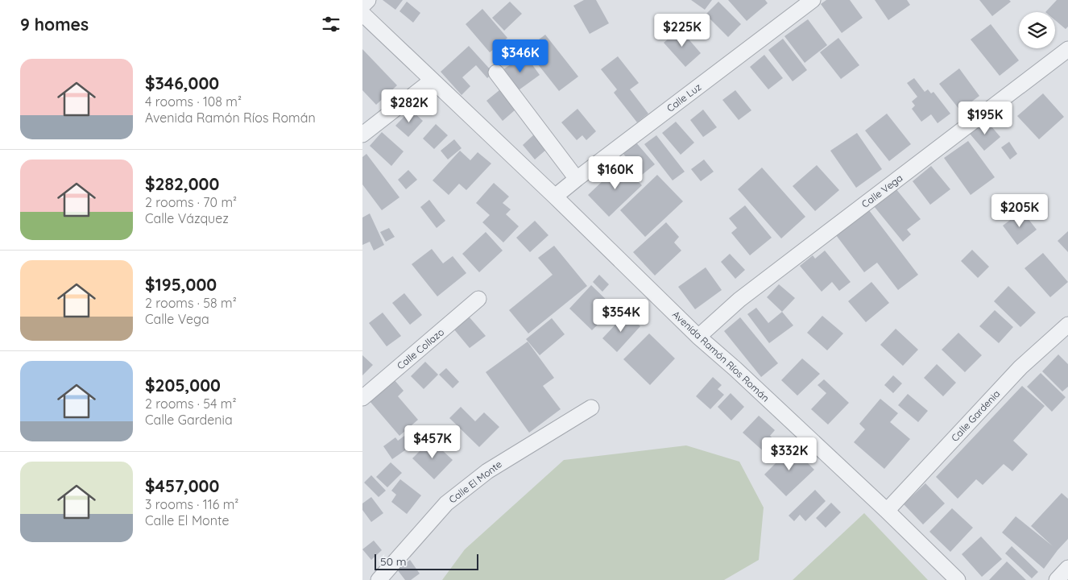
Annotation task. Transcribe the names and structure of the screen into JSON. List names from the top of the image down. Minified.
{"streets":{"street":["Calle Luz","Calle Vega","Calle Collazo","Avenida Ramón Ríos Román","Calle Gardenia","Calle El Monte"]},"crossings":[["Calle Luz","Avenida Ramón Ríos Román"],["Calle Vega","Avenida Ramón Ríos Román"],["Avenida Ramón Ríos Román","Calle Gardenia"]],"scale_bar":"50 m","page":{"heading":"9 homes","price":["$225K","$346K","$282K","$195K","$160K","$205K","$354K","$457K","$332K"],"list":[{"name":"$346,000","note":"4 rooms · 108 m² · Avenida Ramón Ríos Román"},{"name":"$282,000","note":"2 rooms · 70 m² · Calle Vázquez"},{"name":"$195,000","note":"2 rooms · 58 m² · Calle Vega"},{"name":"$205,000","note":"2 rooms · 54 m² · Calle Gardenia"},{"name":"$457,000","note":"3 rooms · 116 m² · Calle El Monte"}],"scale":"50 m"}}
